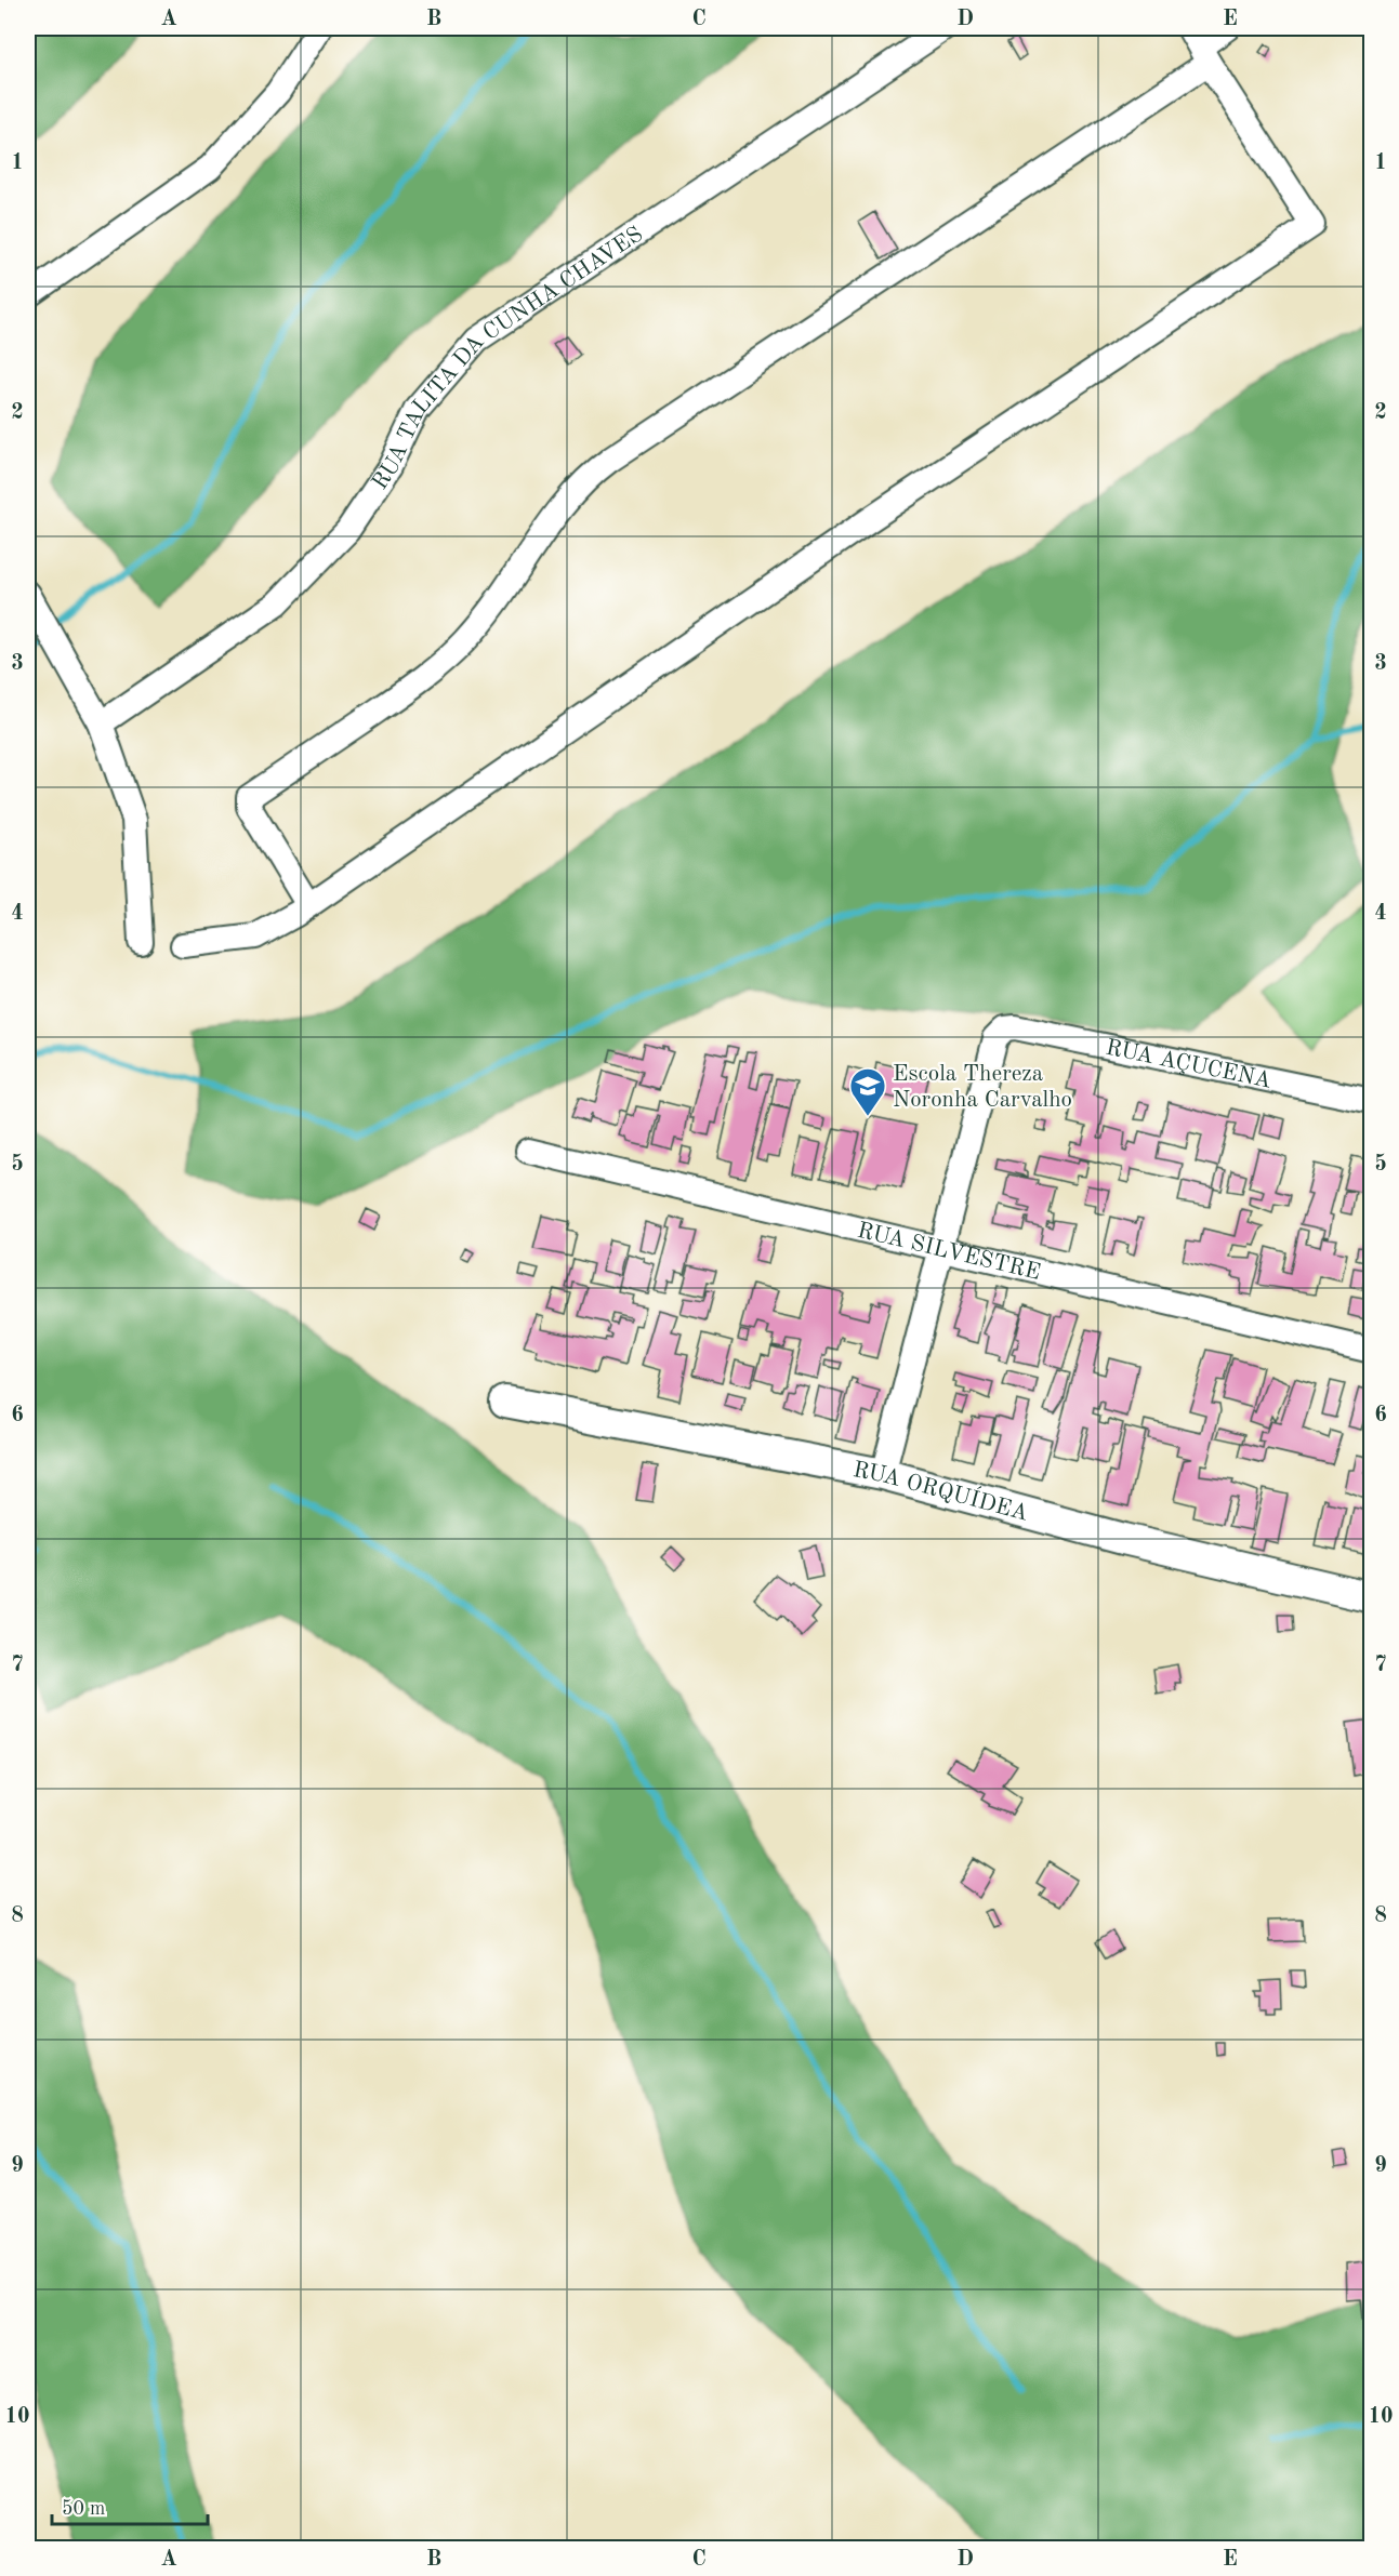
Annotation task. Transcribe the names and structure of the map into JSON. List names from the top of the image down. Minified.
{"streets":{"street":["RUA TALITA DA CUNHA CHAVES","RUA AÇUCENA","RUA SILVESTRE","RUA ORQUÍDEA"]},"crossings":[["RUA AÇUCENA","RUA SILVESTRE"]],"places":{"school or university":["Escola Thereza Noronha Carvalho"]},"scale_bar":"50 m","grid":{"columns":["A","B","C","D","E"],"rows":["1","2","3","4","5","6","7","8","9","10"]}}
